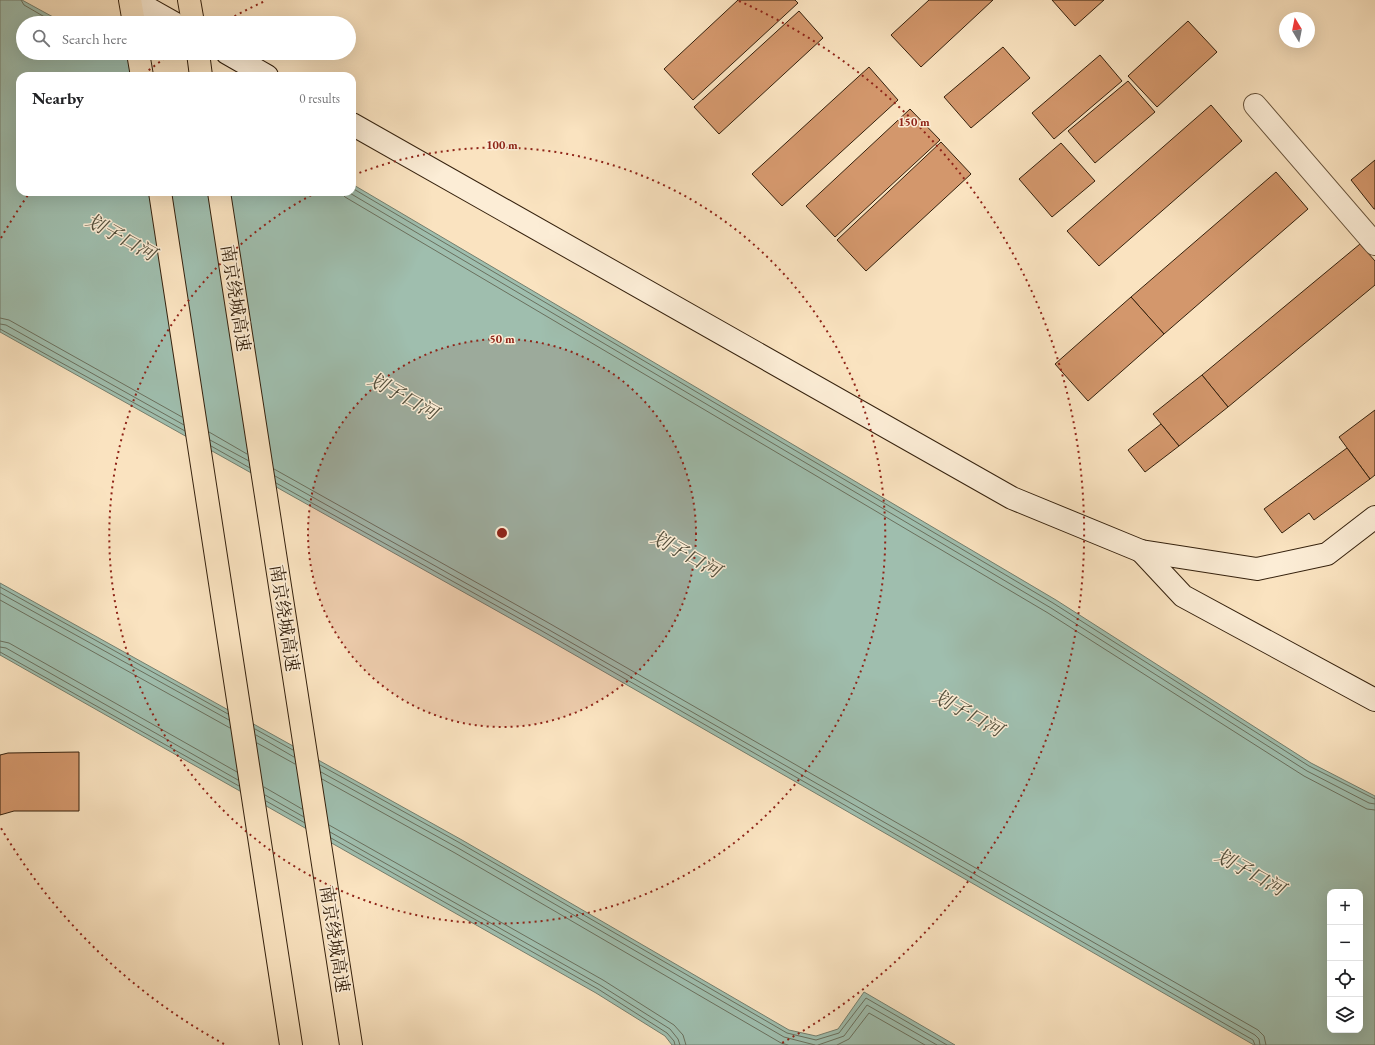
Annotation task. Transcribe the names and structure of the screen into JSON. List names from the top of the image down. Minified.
{"streets":{"highway":["南京绕城高速"]},"water":["划子口河"],"north":"top","page":{"search":"Search here","heading":["Nearby","0 results"],"map_buttons":["+","−"]},"rings":["150 m","100 m","50 m"]}
